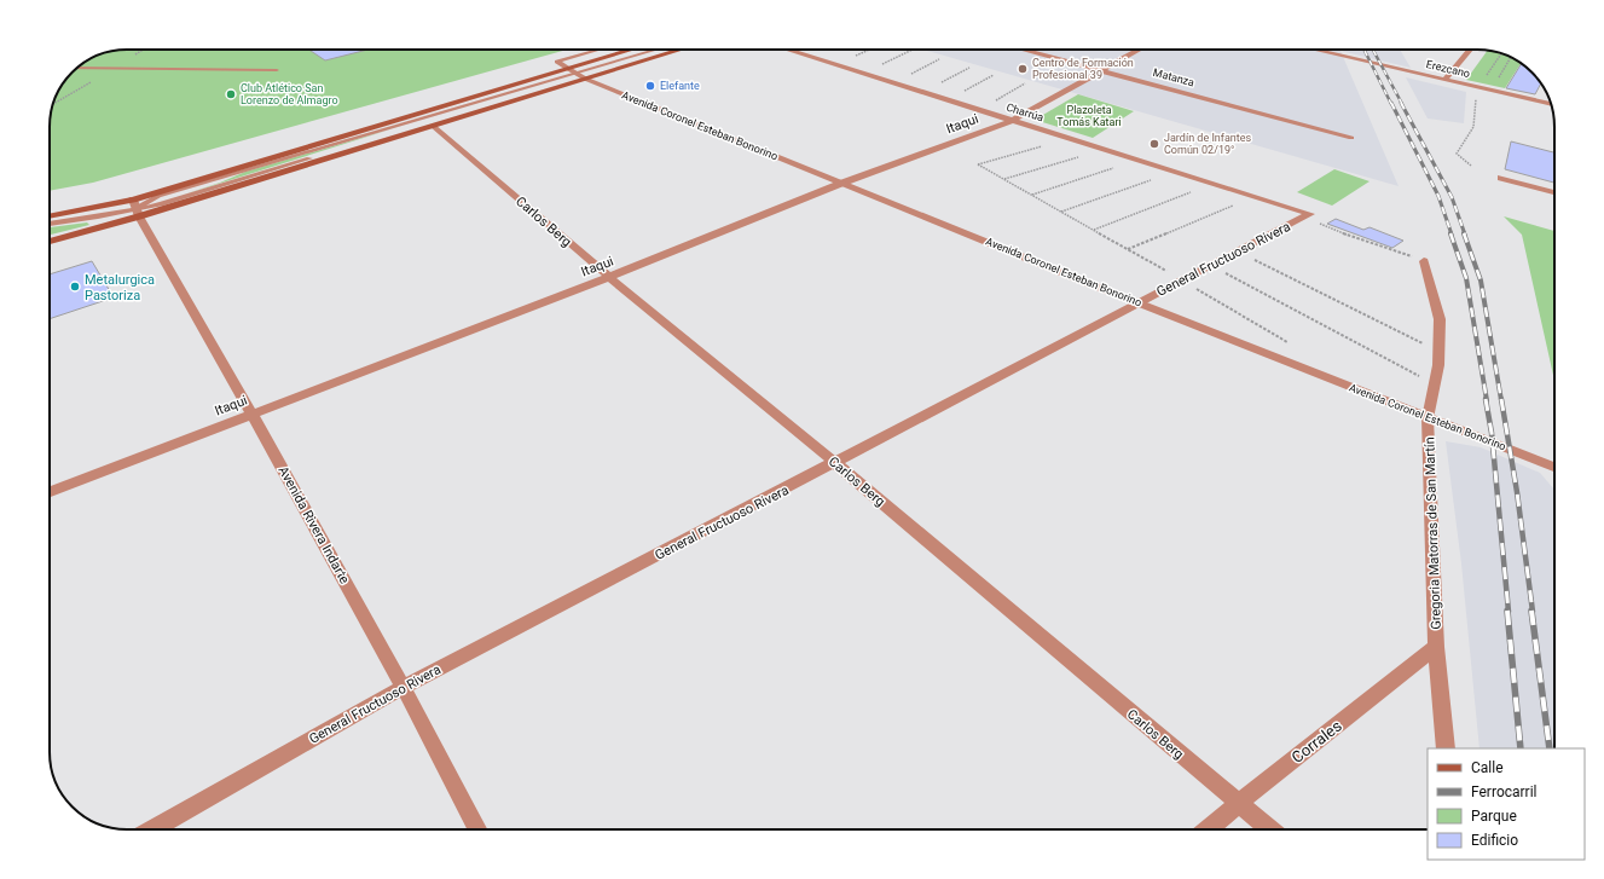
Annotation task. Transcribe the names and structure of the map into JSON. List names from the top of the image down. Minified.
{"streets":{"street":["Erezcano","Matanza","Charrúa","Itaqui","Avenida Coronel Esteban Bonorino","Carlos Berg","General Fructuoso Rivera","Avenida Rivera Indarte","Gregoria Matorras de San Martín","Corrales"]},"crossings":[["Matanza","Itaqui"],["Charrúa","Itaqui"],["Charrúa","General Fructuoso Rivera"],["Itaqui","Avenida Coronel Esteban Bonorino"],["Itaqui","Carlos Berg"],["Itaqui","Avenida Rivera Indarte"],["Avenida Coronel Esteban Bonorino","General Fructuoso Rivera"],["Avenida Coronel Esteban Bonorino","Gregoria Matorras de San Martín"],["Carlos Berg","General Fructuoso Rivera"],["Carlos Berg","Corrales"],["General Fructuoso Rivera","Avenida Rivera Indarte"],["Gregoria Matorras de San Martín","Corrales"]],"parks":["Plazoleta Tomás Katari"],"places":["Centro de Formación Profesional 39","Elefante","Club Atlético San Lorenzo de Almagro","Jardín de Infantes Común 02/19°","Metalurgica Pastoriza"],"legend":["Calle","Ferrocarril","Parque","Edificio"]}
